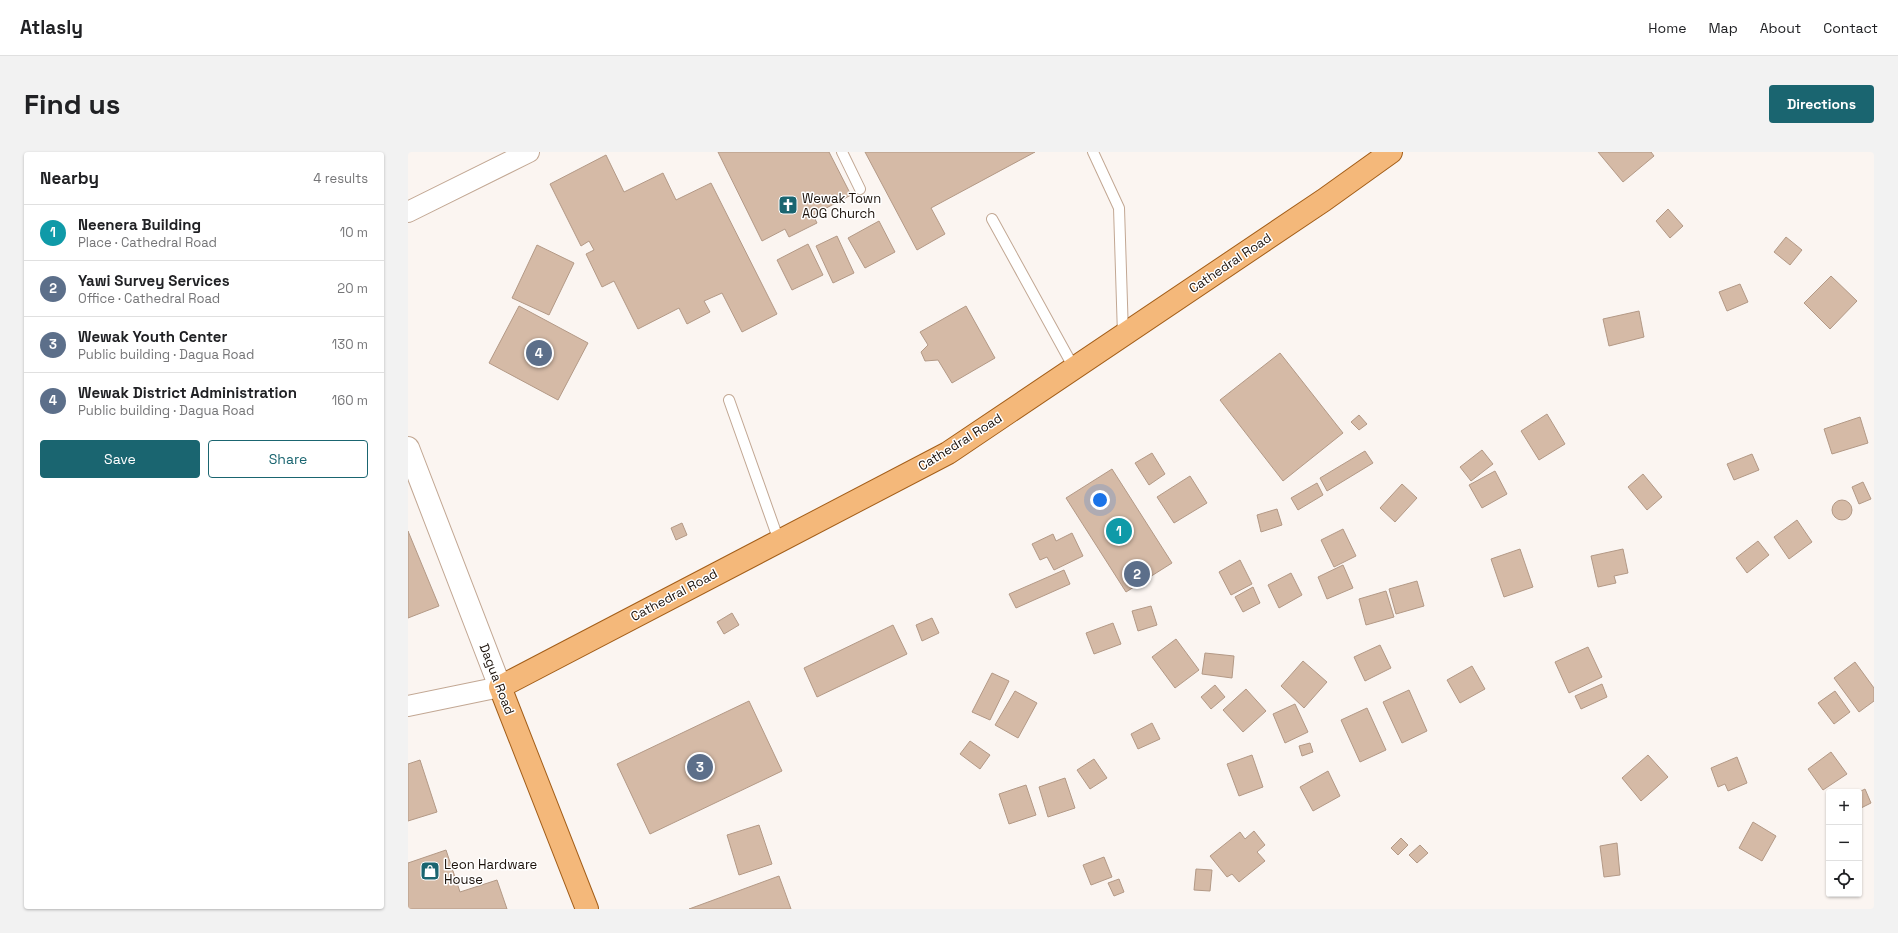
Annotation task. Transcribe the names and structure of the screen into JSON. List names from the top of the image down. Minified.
{"streets":{"main road":["Cathedral Road","Dagua Road"]},"crossings":[["Cathedral Road","Dagua Road"]],"places":{"church":["Wewak Town AOG Church"],"shop":["Leon Hardware House"]},"page":{"header":"Atlasly","nav":["Home","Map","About","Contact"],"buttons":["Directions",["Save","Share"]],"title":"Find us","heading":["Nearby","4 results"],"list":[{"mark":"1","name":"Neenera Building","note":"Place · Cathedral Road","value":"10 m"},{"mark":"2","name":"Yawi Survey Services","note":"Office · Cathedral Road","value":"20 m"},{"mark":"3","name":"Wewak Youth Center","note":"Public building · Dagua Road","value":"130 m"},{"mark":"4","name":"Wewak District Administration","note":"Public building · Dagua Road","value":"160 m"}],"pins":["4","1","2","3"],"map_buttons":["+","−"]}}
